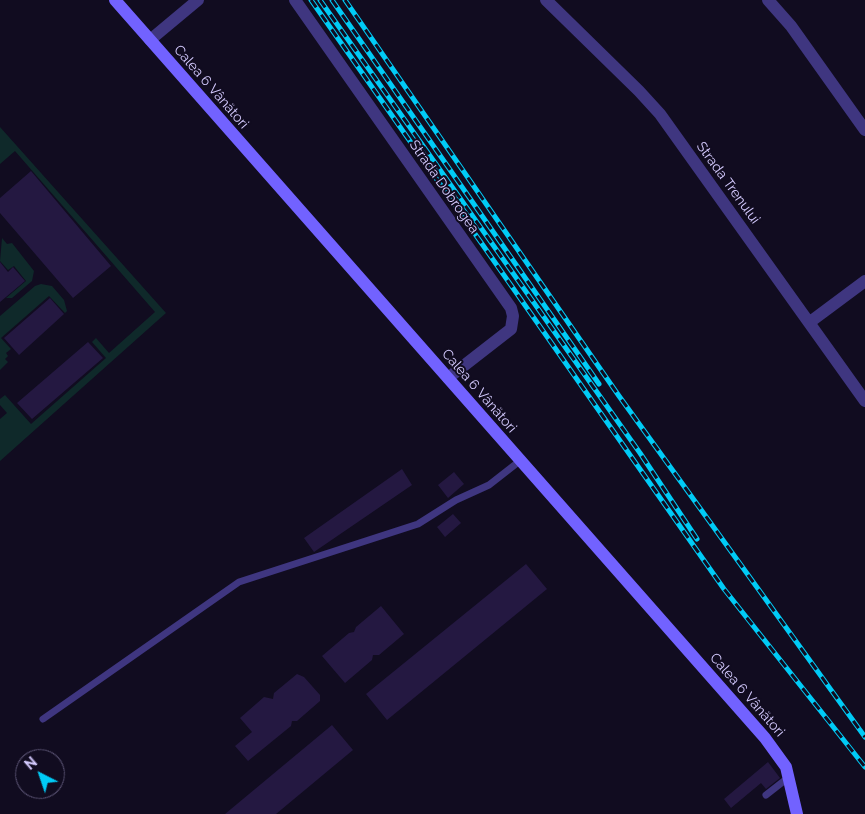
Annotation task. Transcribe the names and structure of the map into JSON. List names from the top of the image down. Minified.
{"streets":{"main road":["Calea 6 Vânători"],"street":["Strada Trenului","Strada Dobrogea"]},"crossings":[["Calea 6 Vânători","Strada Dobrogea"]],"north":"top left"}
